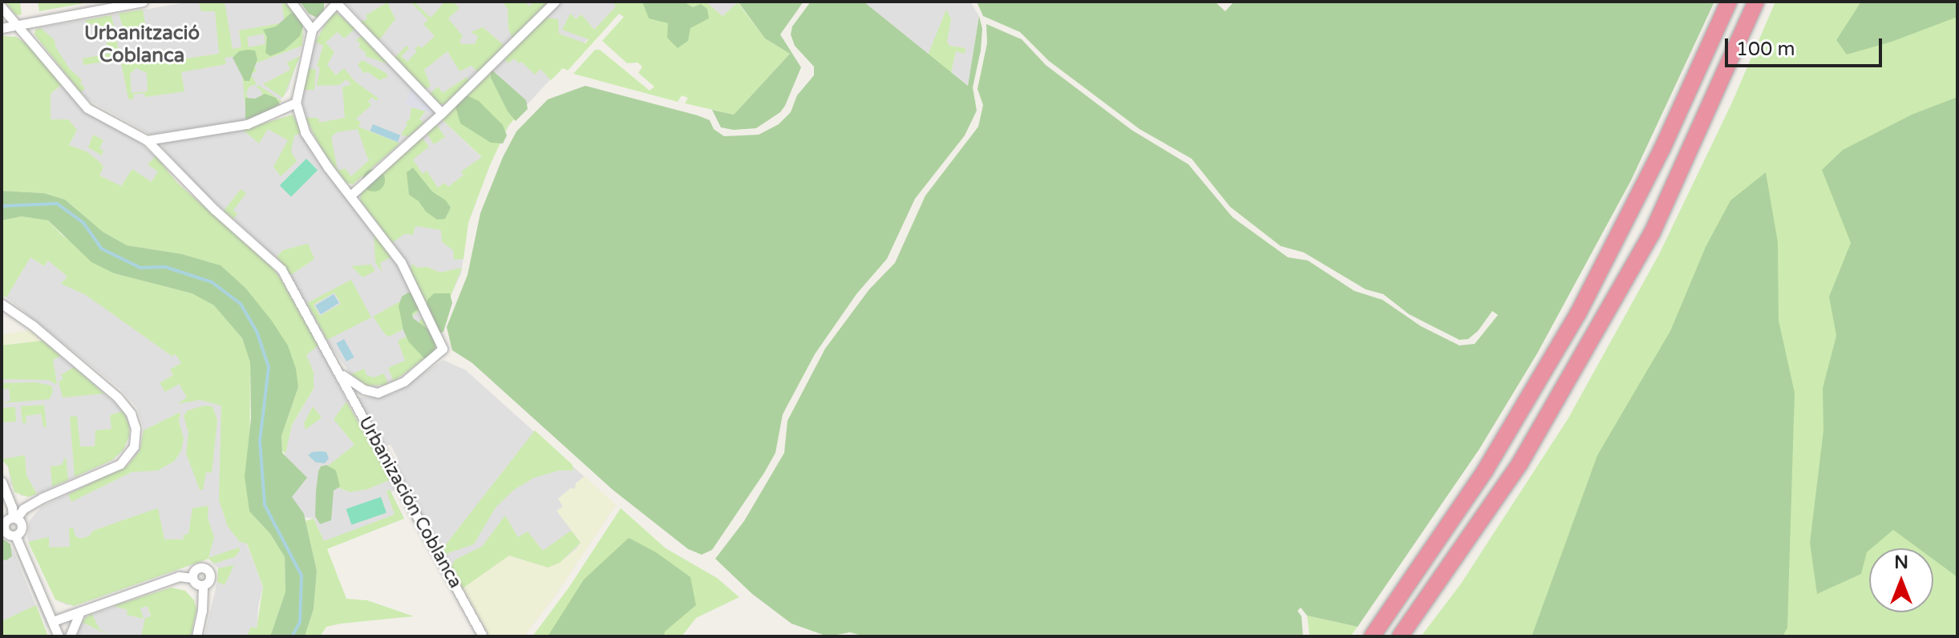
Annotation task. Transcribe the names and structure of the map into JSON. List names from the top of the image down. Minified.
{"streets":{"street":["Urbanización Coblanca"]},"districts":["Urbanització Coblanca"],"scale_bar":"100 m","north":"top"}
